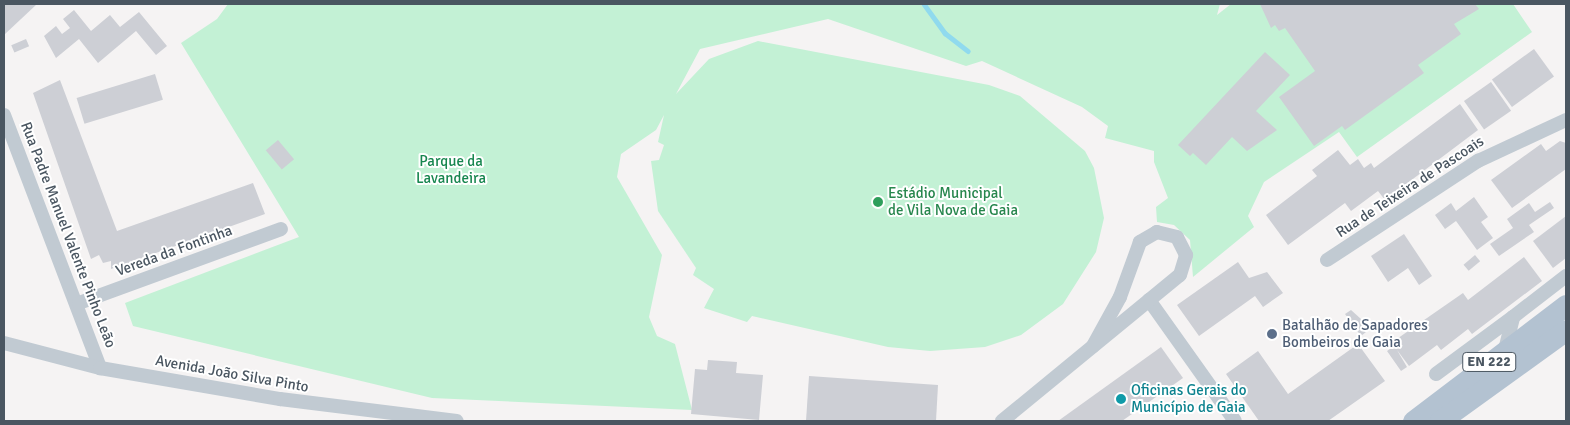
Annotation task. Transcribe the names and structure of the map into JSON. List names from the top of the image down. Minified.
{"streets":{"main road":["EN 222"],"street":["Rua de Teixeira de Pascoais","Rua Padre Manuel Valente Pinho Leão","Vereda da Fontinha","Avenida João Silva Pinto"]},"crossings":[["Rua Padre Manuel Valente Pinho Leão","Vereda da Fontinha"],["Rua Padre Manuel Valente Pinho Leão","Avenida João Silva Pinto"]],"parks":["Parque da Lavandeira"],"places":["Estádio Municipal de Vila Nova de Gaia","Batalhão de Sapadores Bombeiros de Gaia","Oficinas Gerais do Município de Gaia"]}
